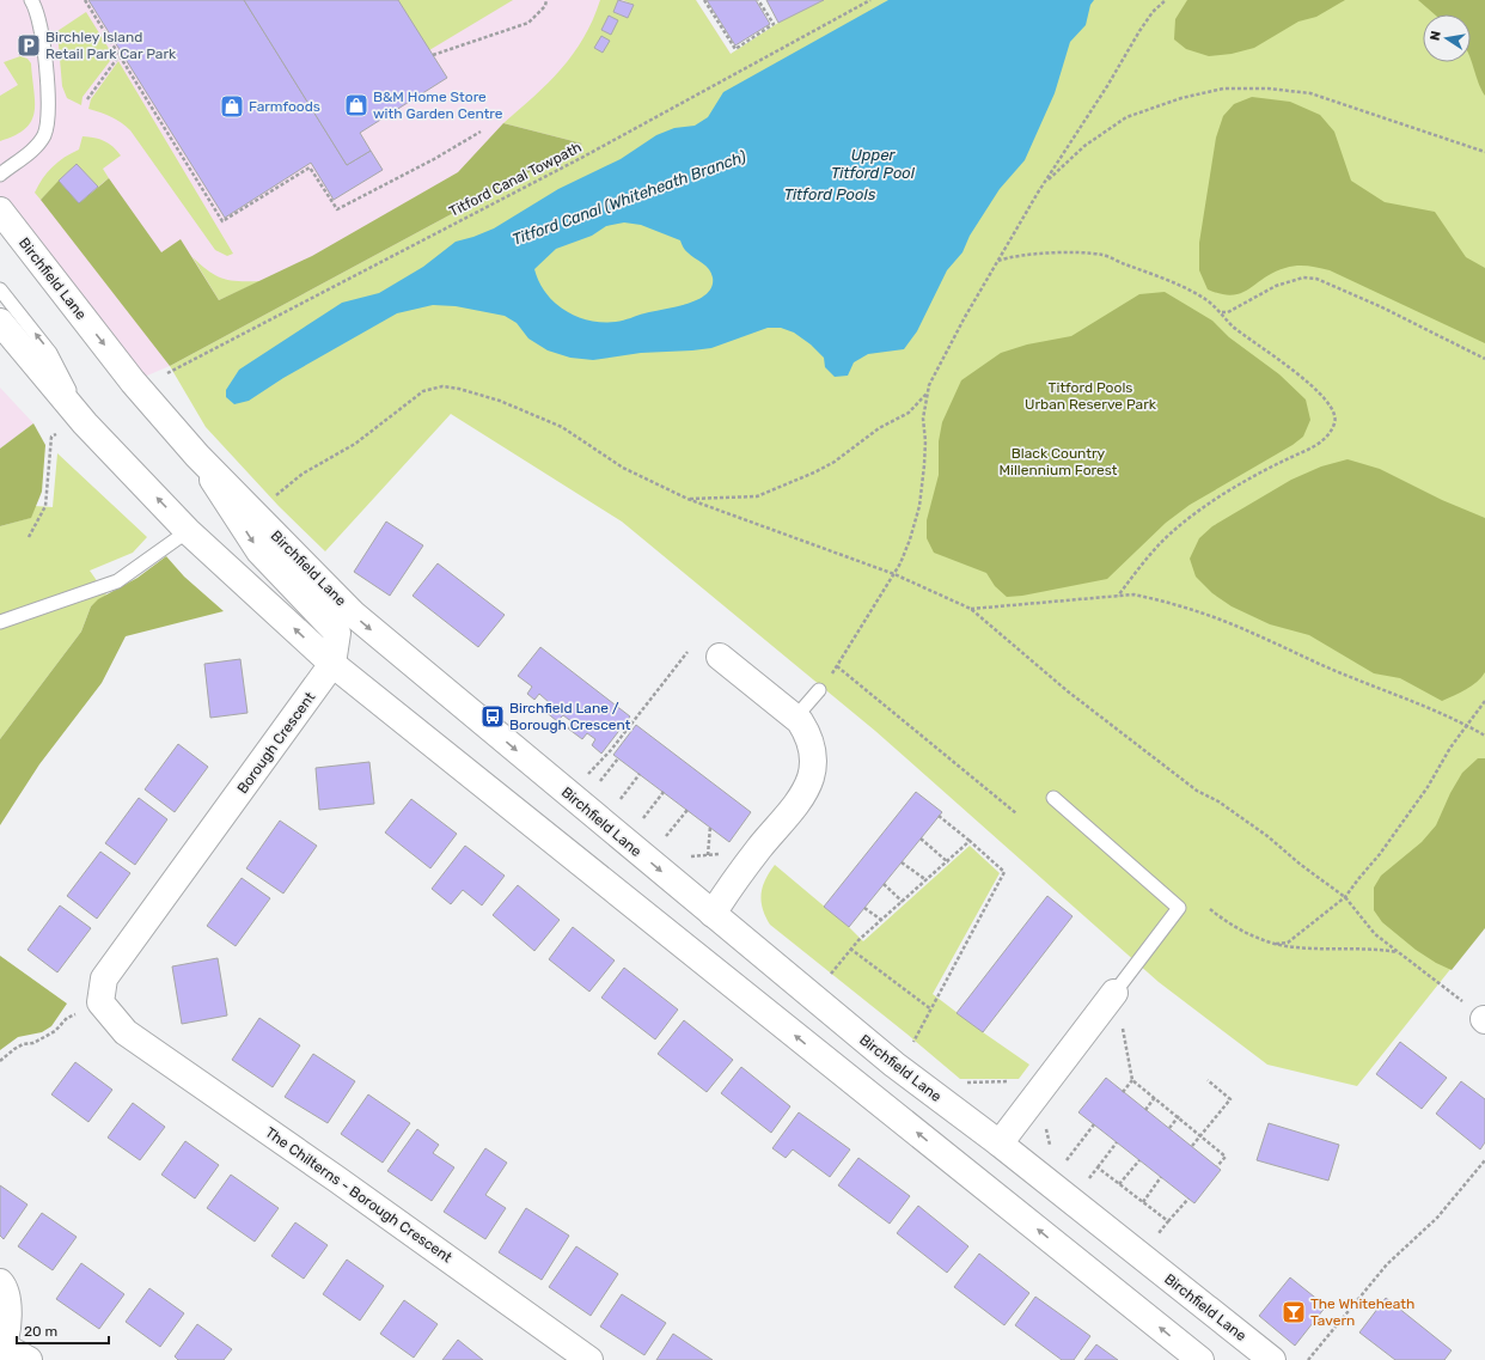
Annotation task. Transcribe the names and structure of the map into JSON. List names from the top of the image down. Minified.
{"streets":{"main road":["Birchfield Lane","Borough Crescent","The Chilterns - Borough Crescent"],"path":["Titford Canal Towpath"]},"crossings":[["Birchfield Lane","Borough Crescent"],["Borough Crescent","The Chilterns - Borough Crescent"]],"water":["Upper Titford Pool","Titford Pools","Titford Canal (Whiteheath Branch)"],"parks":["Titford Pools Urban Reserve Park","Black Country Millennium Forest"],"places":{"parking":["Birchley Island Retail Park Car Park"],"shop":["B&M Home Store with Garden Centre","Farmfoods"],"bus stop":["Birchfield Lane / Borough Crescent"],"bar":["The Whiteheath Tavern"]},"scale_bar":"20 m","north":"left"}
